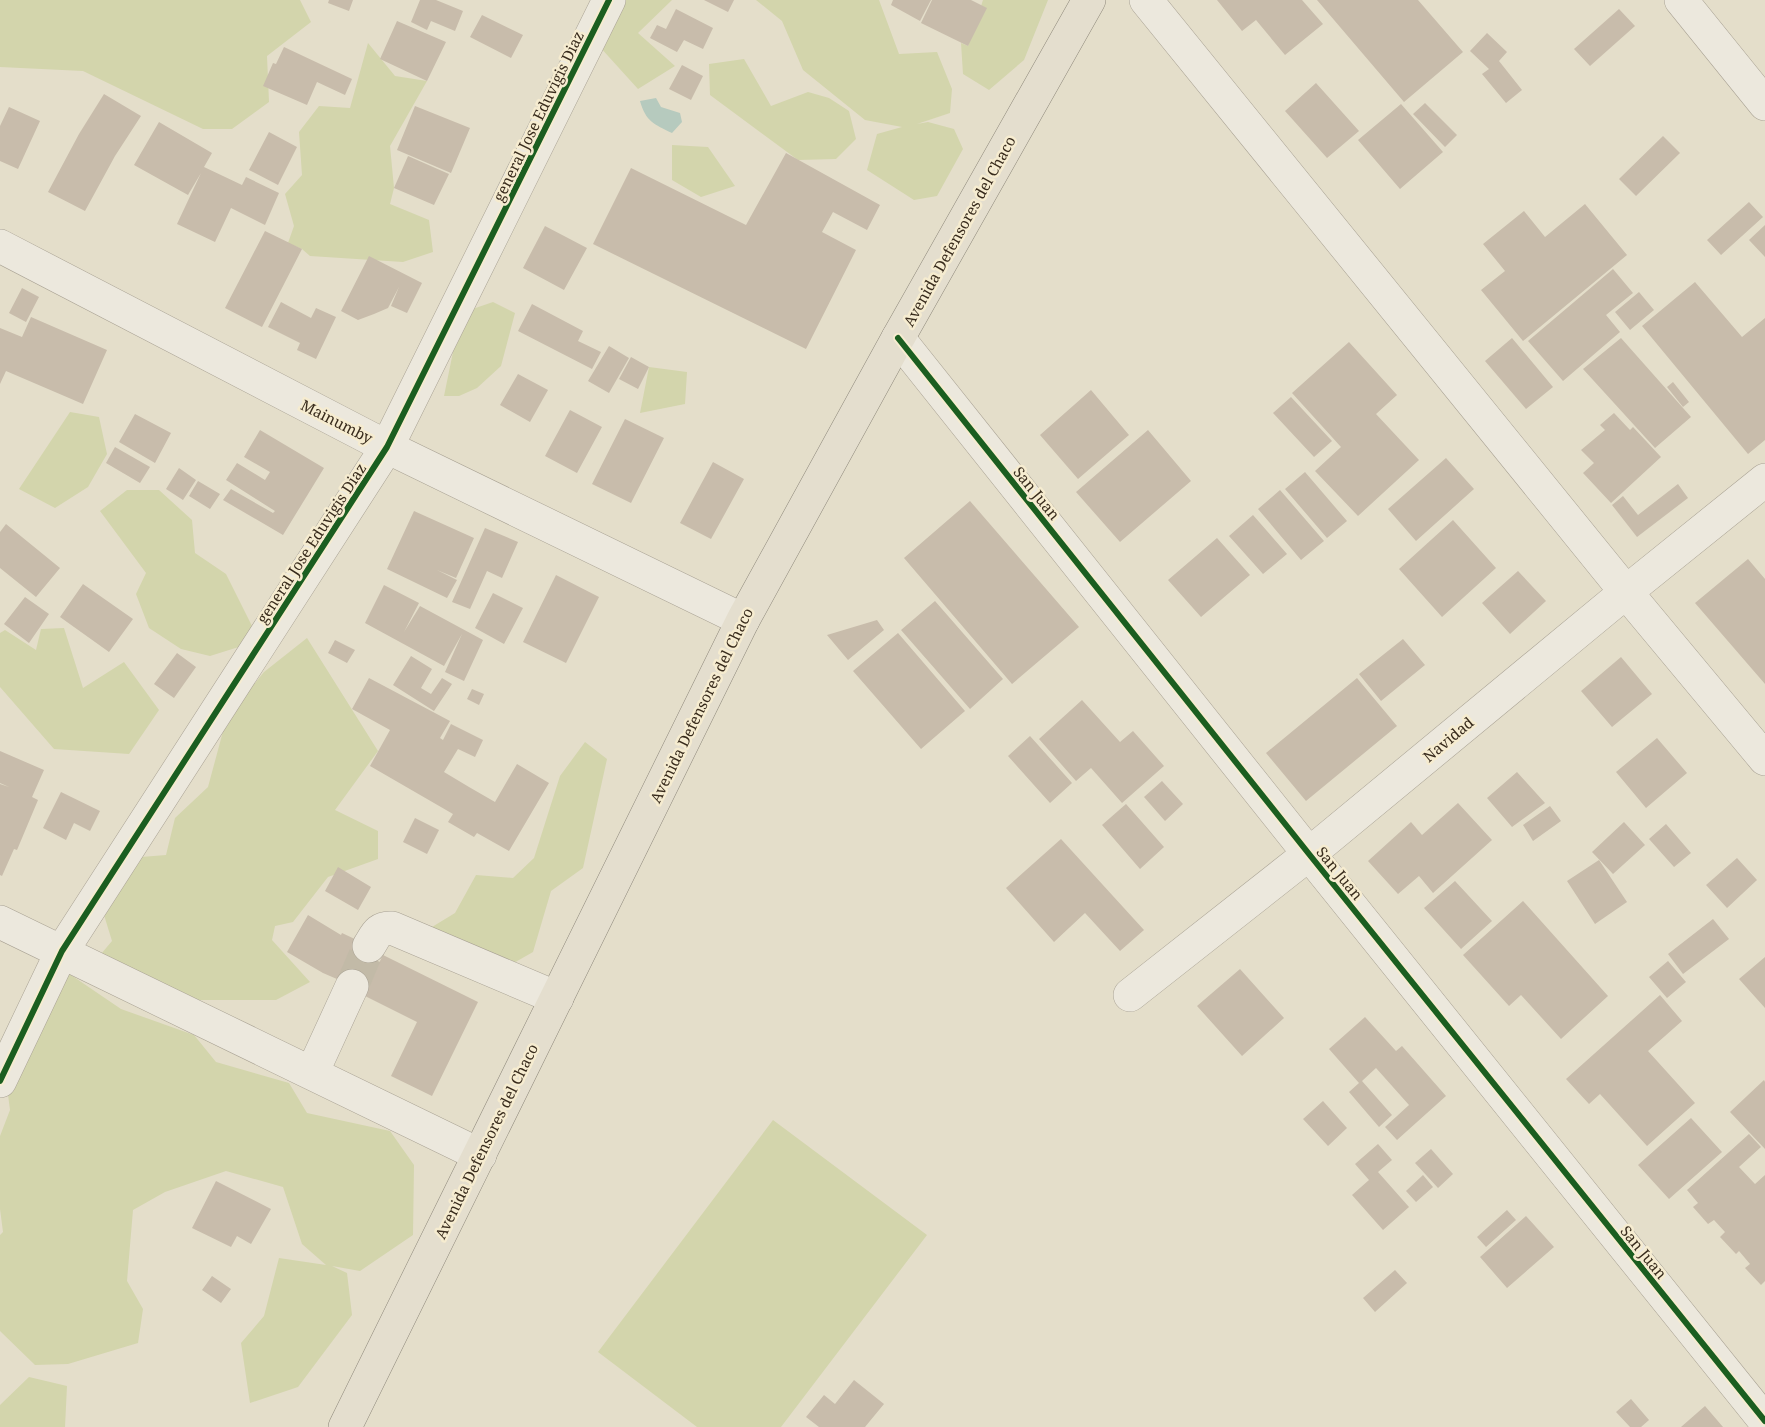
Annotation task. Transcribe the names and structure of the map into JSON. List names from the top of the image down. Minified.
{"streets":{"main road":["Avenida Defensores del Chaco"],"street":["general Jose Eduvigis Diaz","Mainumby","San Juan","Navidad"]},"crossings":[["general Jose Eduvigis Diaz","Mainumby"],["Avenida Defensores del Chaco","Mainumby"],["Avenida Defensores del Chaco","San Juan"],["San Juan","Navidad"]]}
